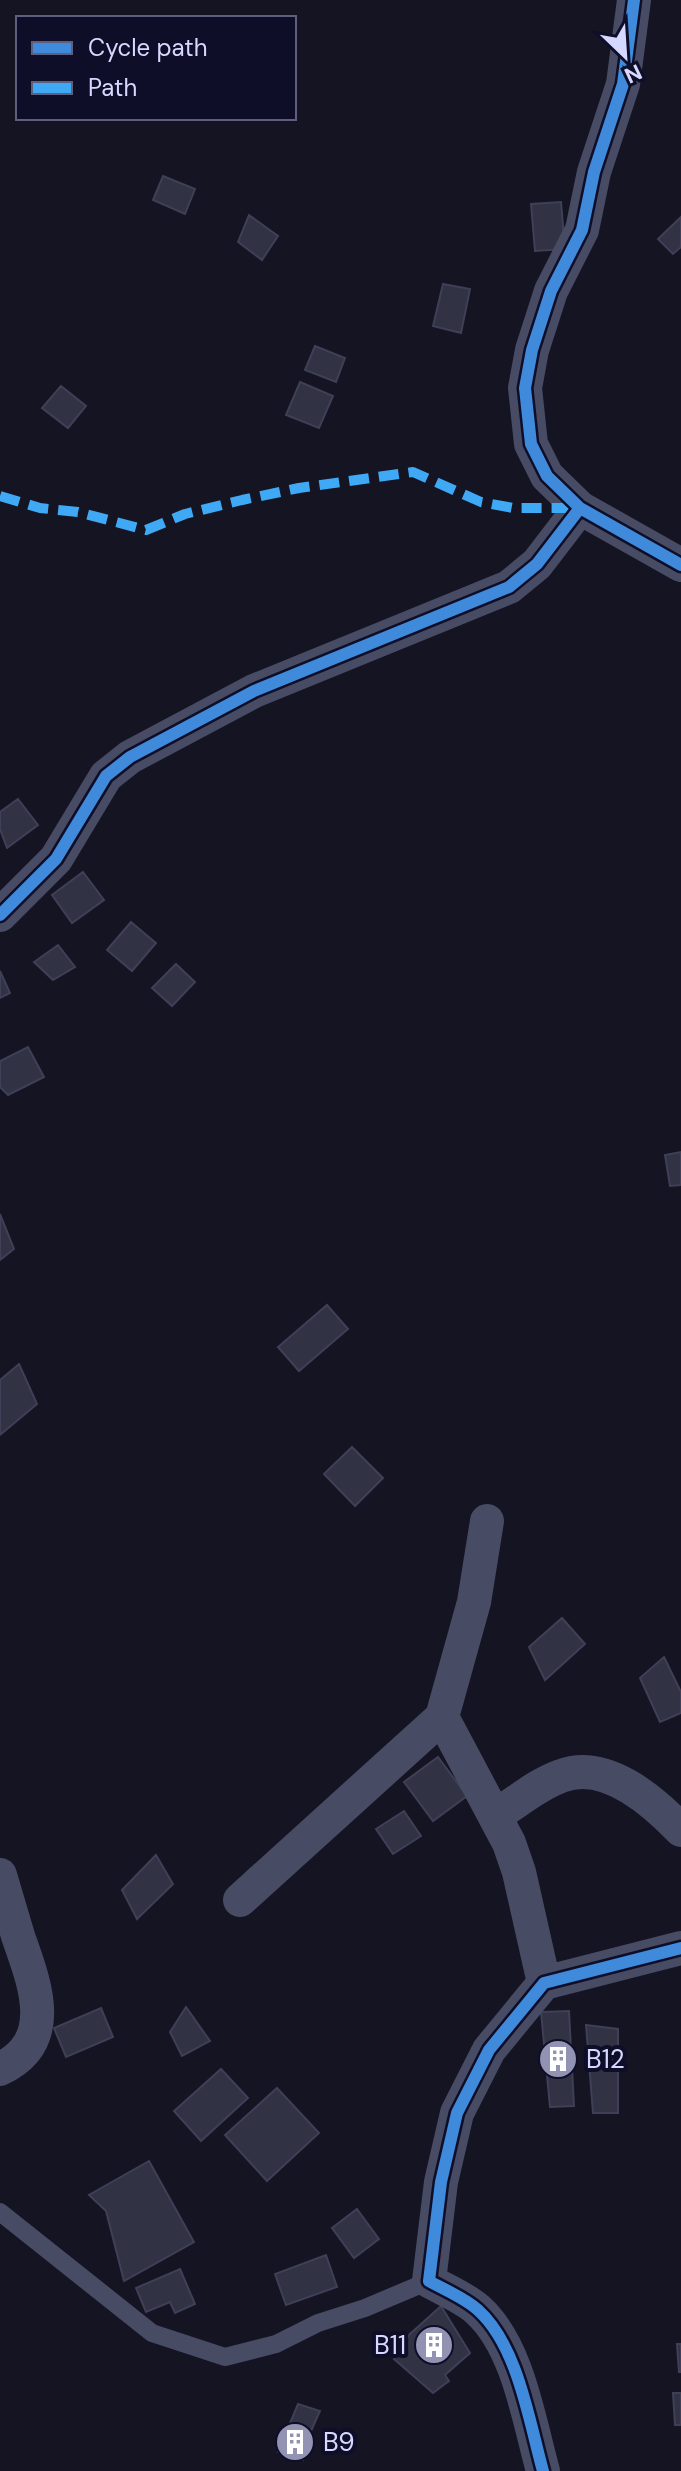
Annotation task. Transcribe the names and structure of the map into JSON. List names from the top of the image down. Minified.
{"places":{"building":["B12","B11","B9"]},"legend":["Cycle path","Path"],"north":"bottom right"}
